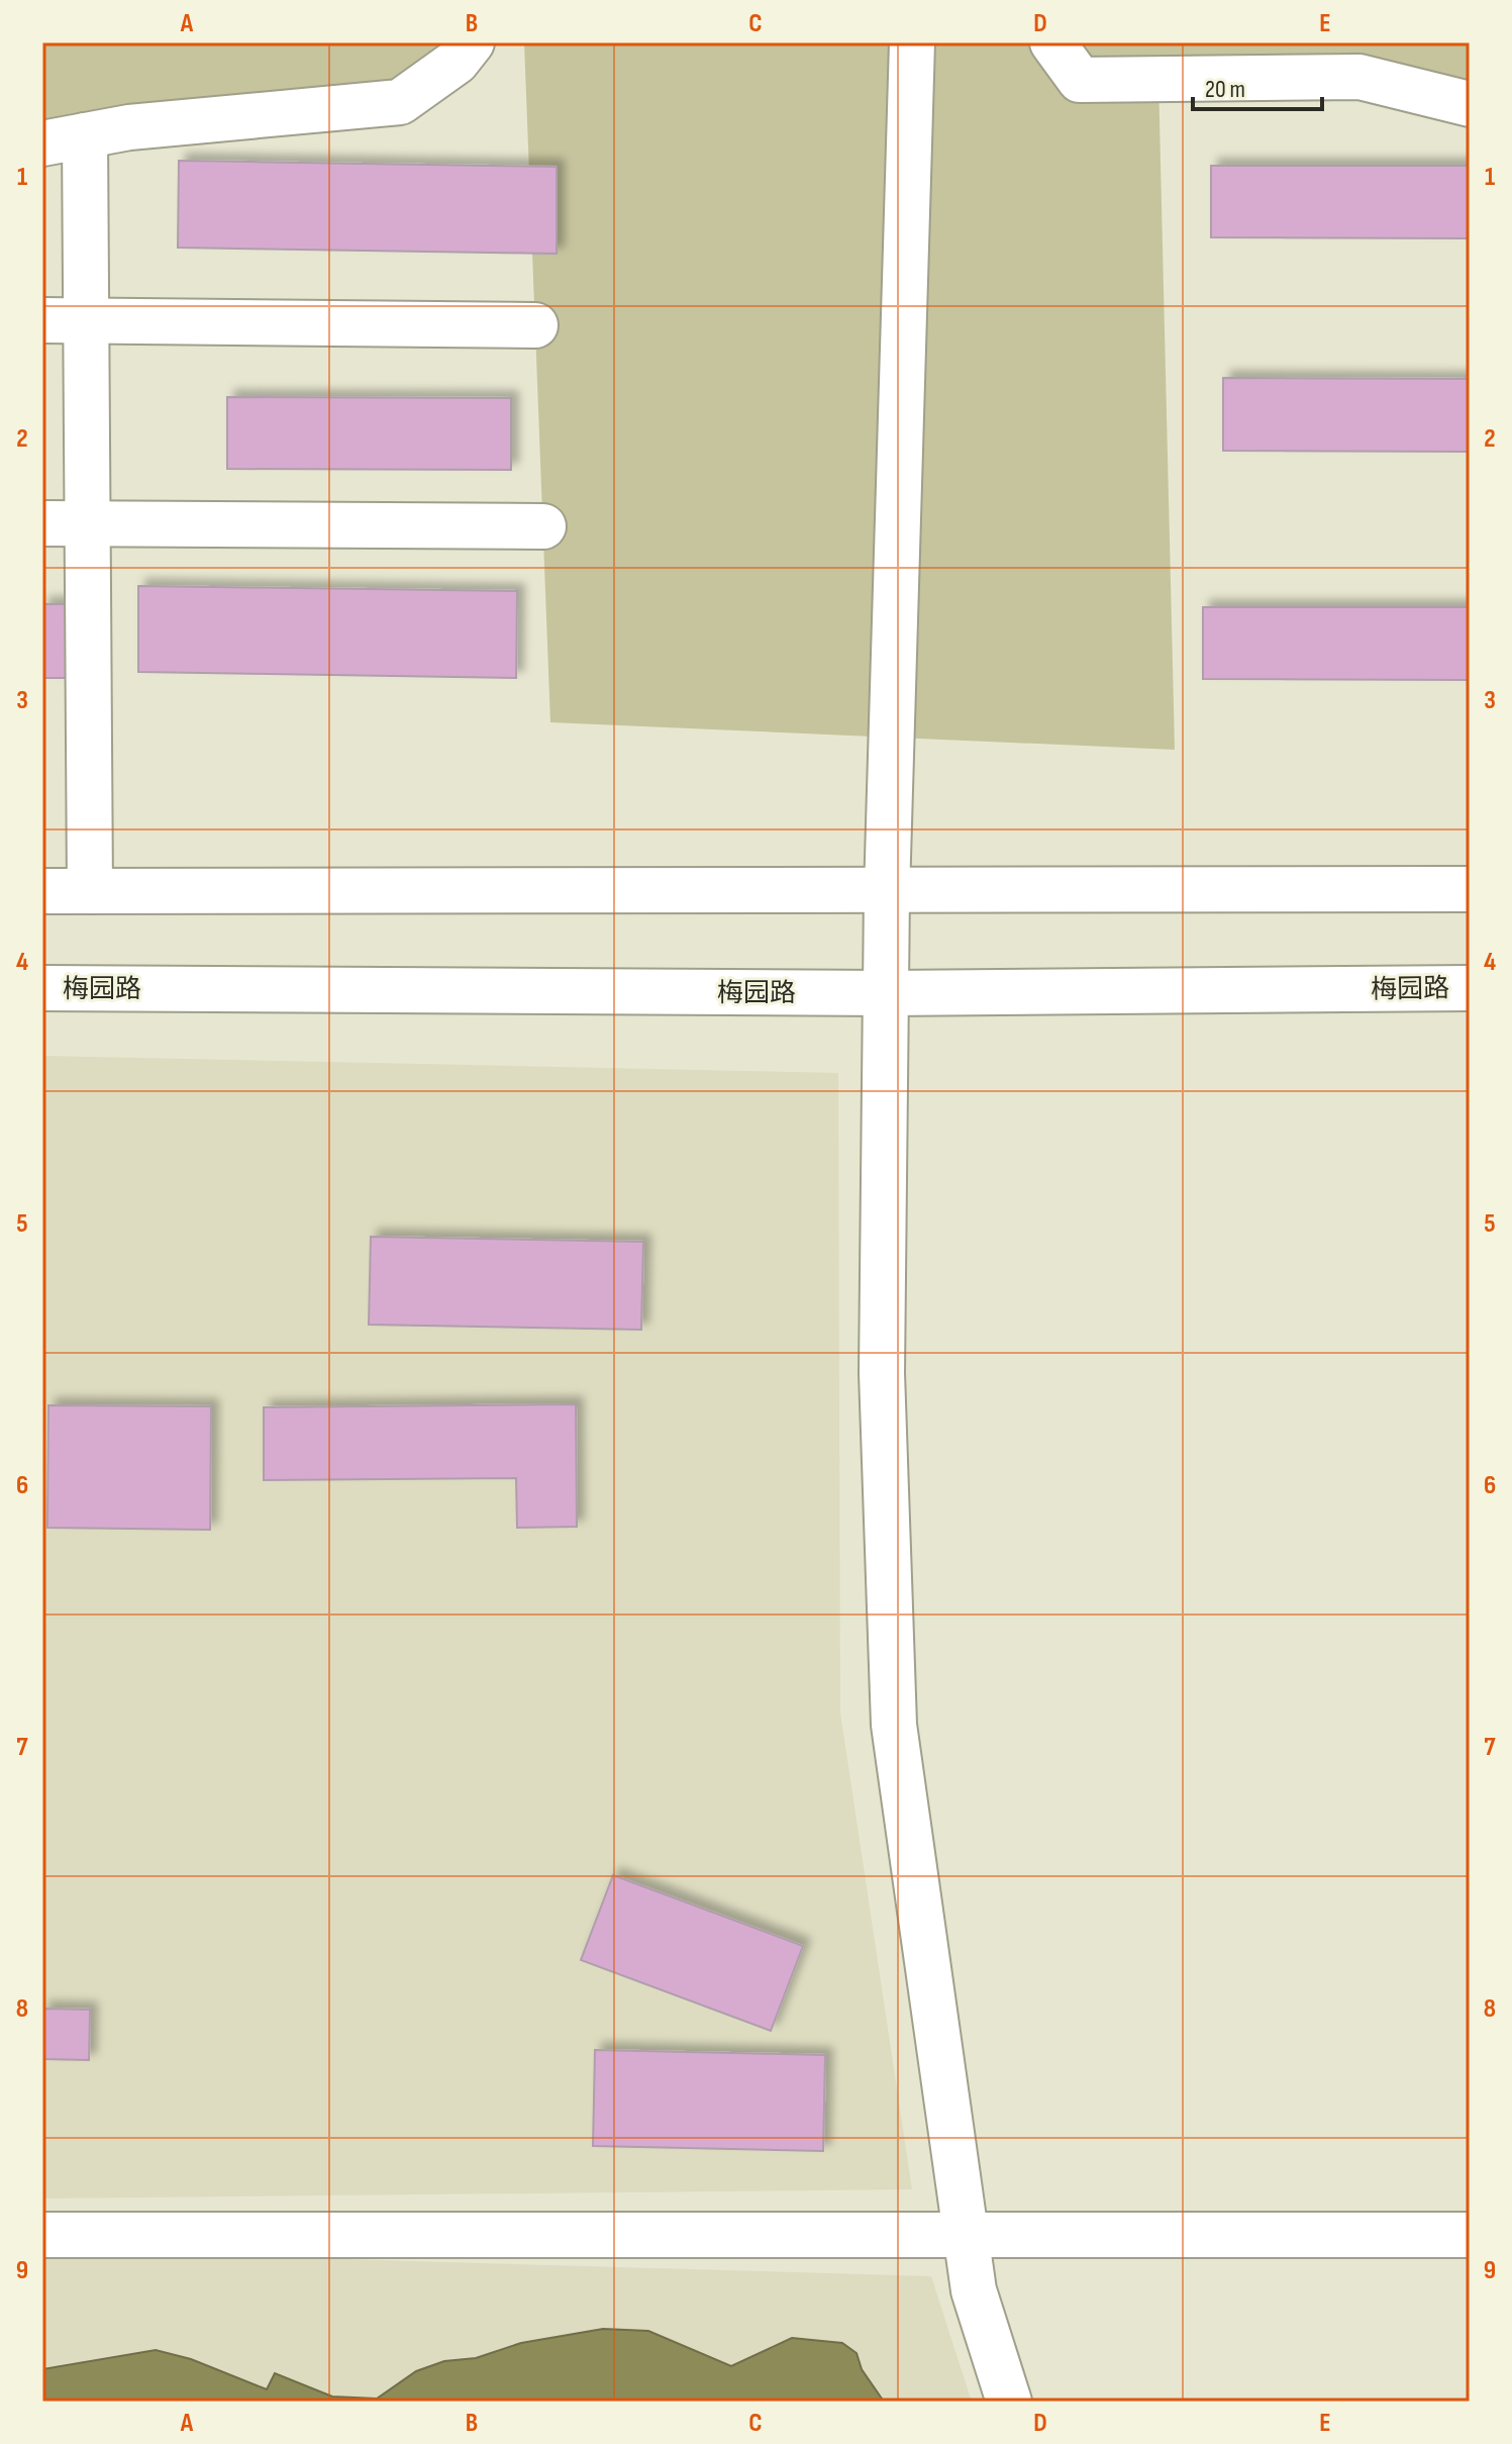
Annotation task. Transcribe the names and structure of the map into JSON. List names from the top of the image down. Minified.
{"streets":{"main road":["梅园路"]},"scale_bar":"20 m","grid":{"columns":["A","B","C","D","E"],"rows":["1","2","3","4","5","6","7","8","9"]}}
